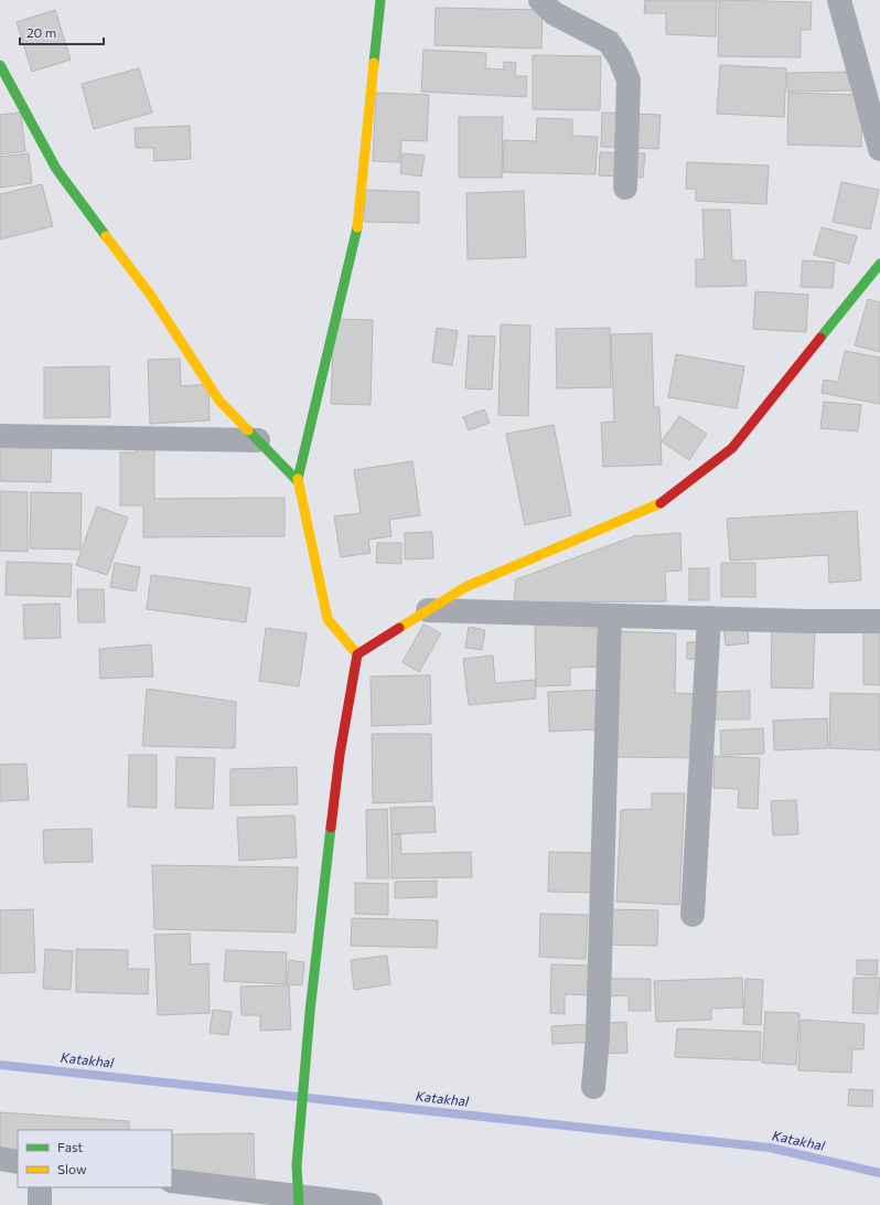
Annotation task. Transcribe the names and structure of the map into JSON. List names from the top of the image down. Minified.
{"water":["Katakhal"],"legend":["Fast","Slow"],"scale_bar":"20 m"}
